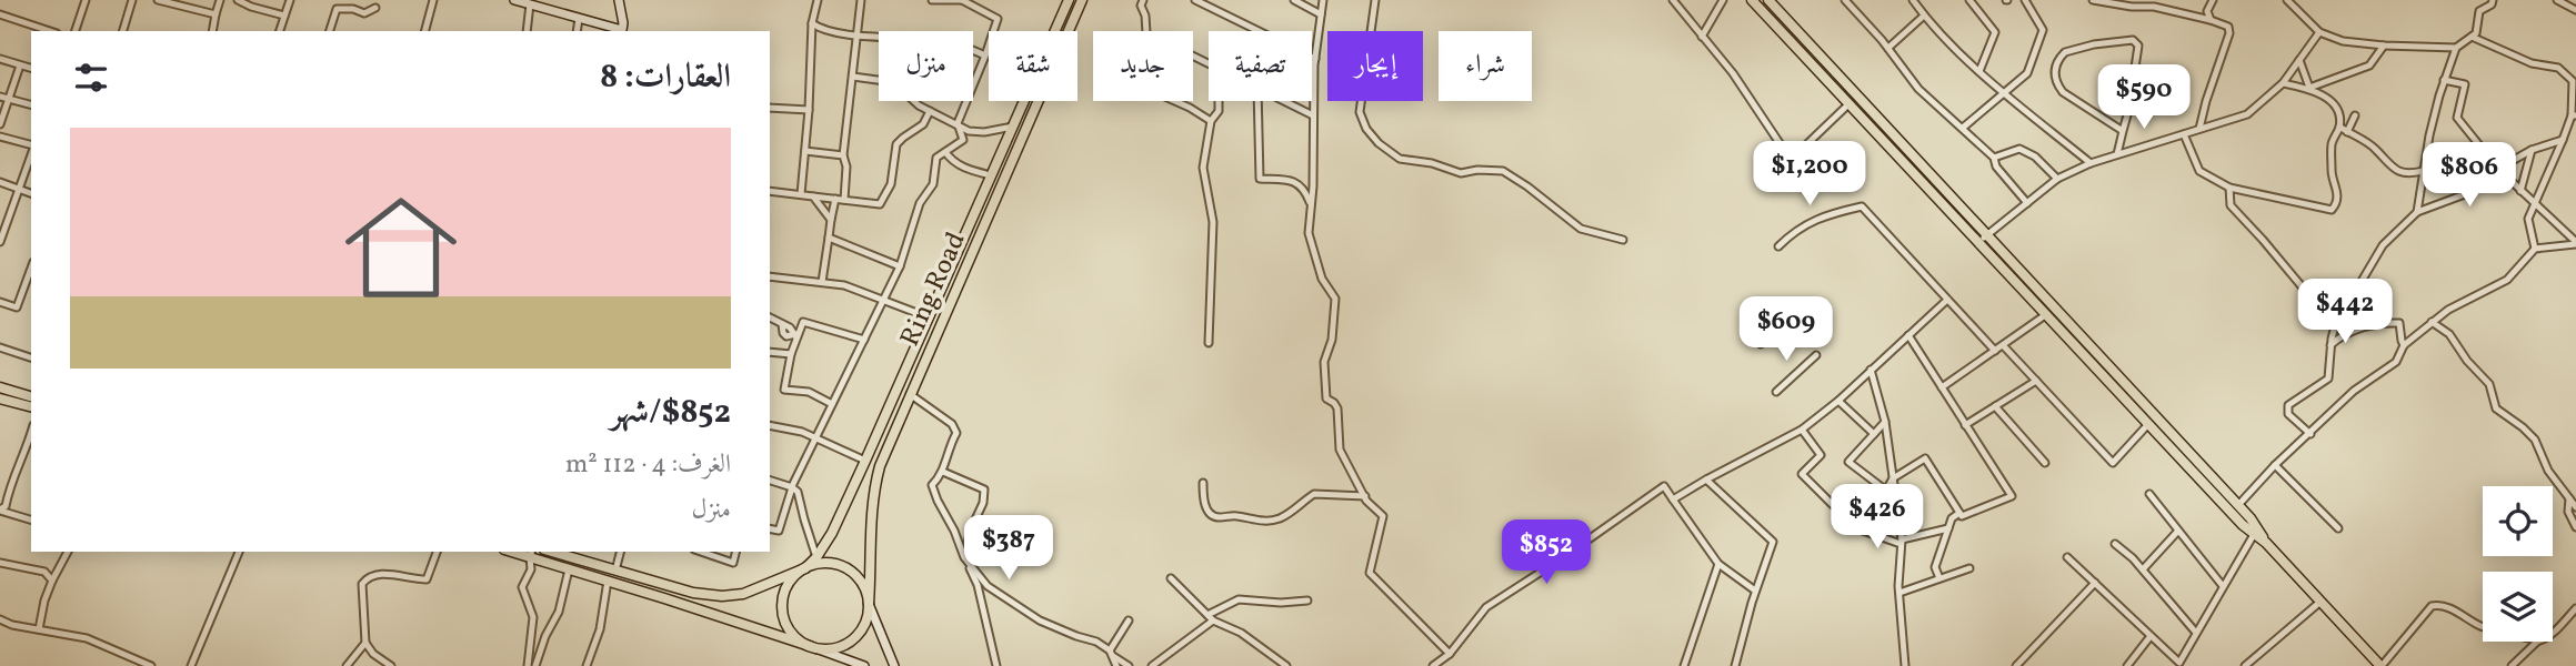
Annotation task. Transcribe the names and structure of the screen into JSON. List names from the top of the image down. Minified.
{"streets":{"main road":["Ring Road"]},"page":{"chip":["شراء","إيجار","تصفية","جديد","شقة","منزل"],"heading":"العقارات: 8","price":["$590","$1,200","$806","$442","$609","$426","$387","$852"],"list":[{"name":"$852/شهر","note":"الغرف: 4 · 112 m² · منزل"}]}}
